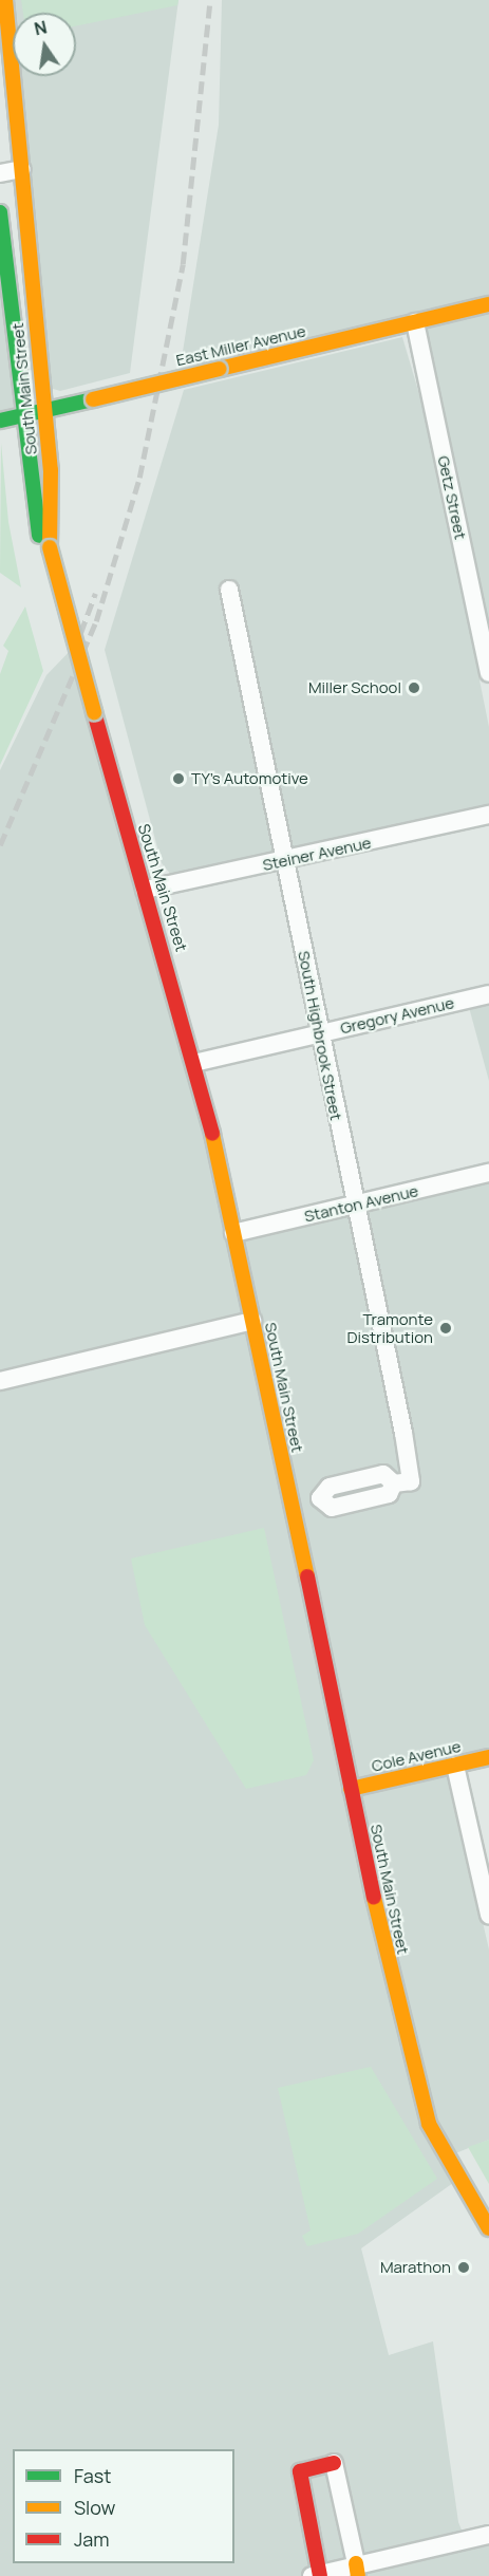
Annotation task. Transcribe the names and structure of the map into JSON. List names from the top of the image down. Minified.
{"streets":{"main road":["East Miller Avenue","South Main Street","Cole Avenue"],"street":["Getz Street","Steiner Avenue","Gregory Avenue","South Highbrook Street","Stanton Avenue"]},"crossings":[["East Miller Avenue","South Main Street"],["East Miller Avenue","Getz Street"],["South Main Street","Steiner Avenue"],["South Main Street","Gregory Avenue"],["South Main Street","South Highbrook Street"],["South Main Street","Stanton Avenue"],["South Main Street","Cole Avenue"],["Steiner Avenue","South Highbrook Street"],["Gregory Avenue","South Highbrook Street"],["South Highbrook Street","Stanton Avenue"]],"places":["Miller School","TY's Automotive","Tramonte Distribution","Marathon"],"legend":["Fast","Slow","Jam"],"north":"top"}
